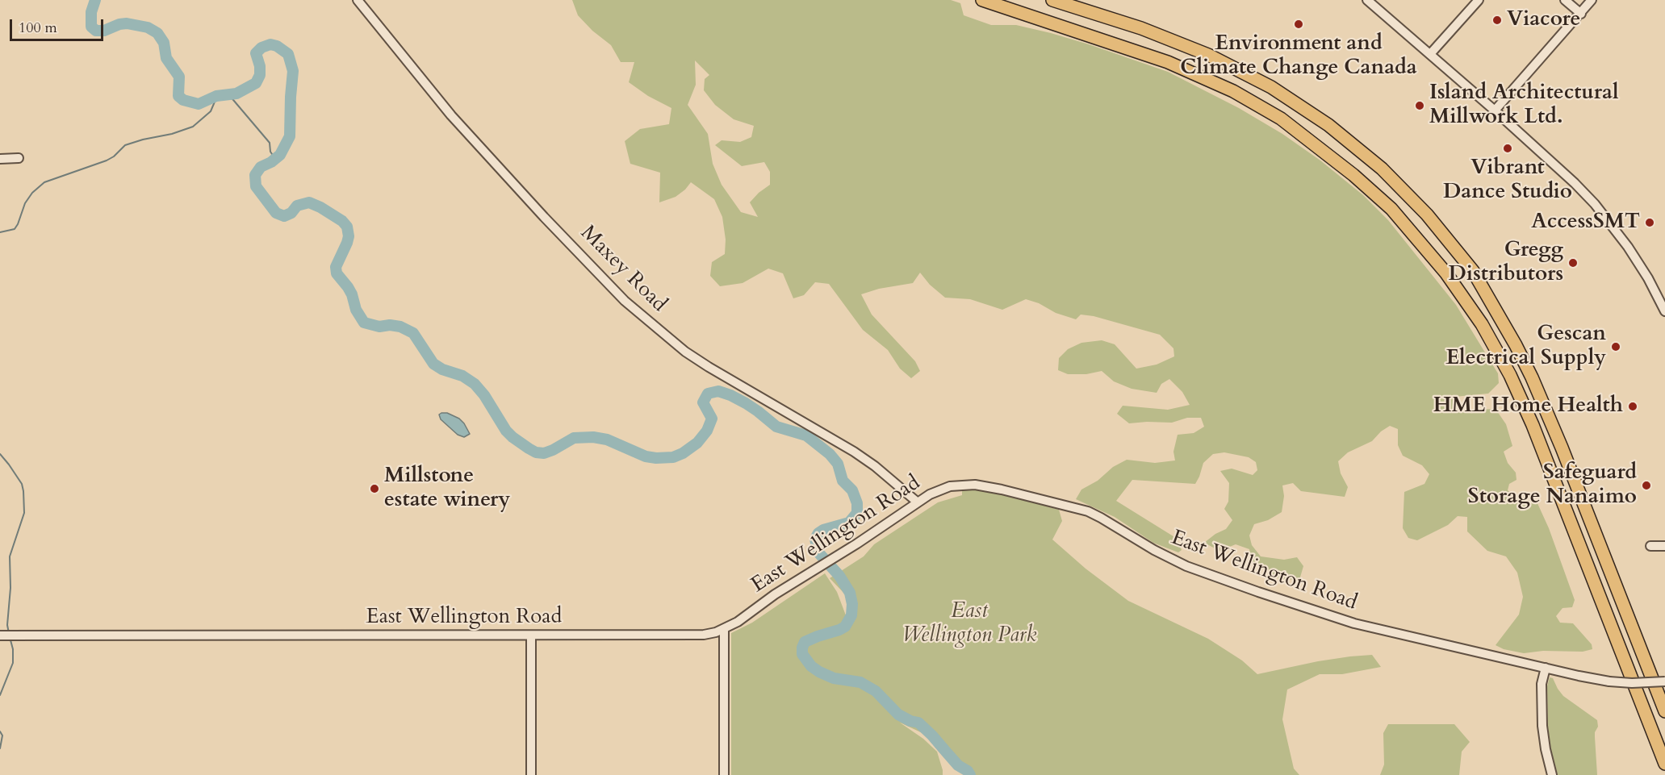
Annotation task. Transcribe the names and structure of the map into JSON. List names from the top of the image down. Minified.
{"streets":{"street":["Maxey Road","East Wellington Road"]},"crossings":[["Maxey Road","East Wellington Road"]],"parks":["East Wellington Park"],"places":["Viacore","Environment and Climate Change Canada","Island Architectural Millwork Ltd.","Vibrant Dance Studio","AccessSMT","Gregg Distributors","Gescan Electrical Supply","HME Home Health","Safeguard Storage Nanaimo","Millstone estate winery"],"scale_bar":"100 m"}
